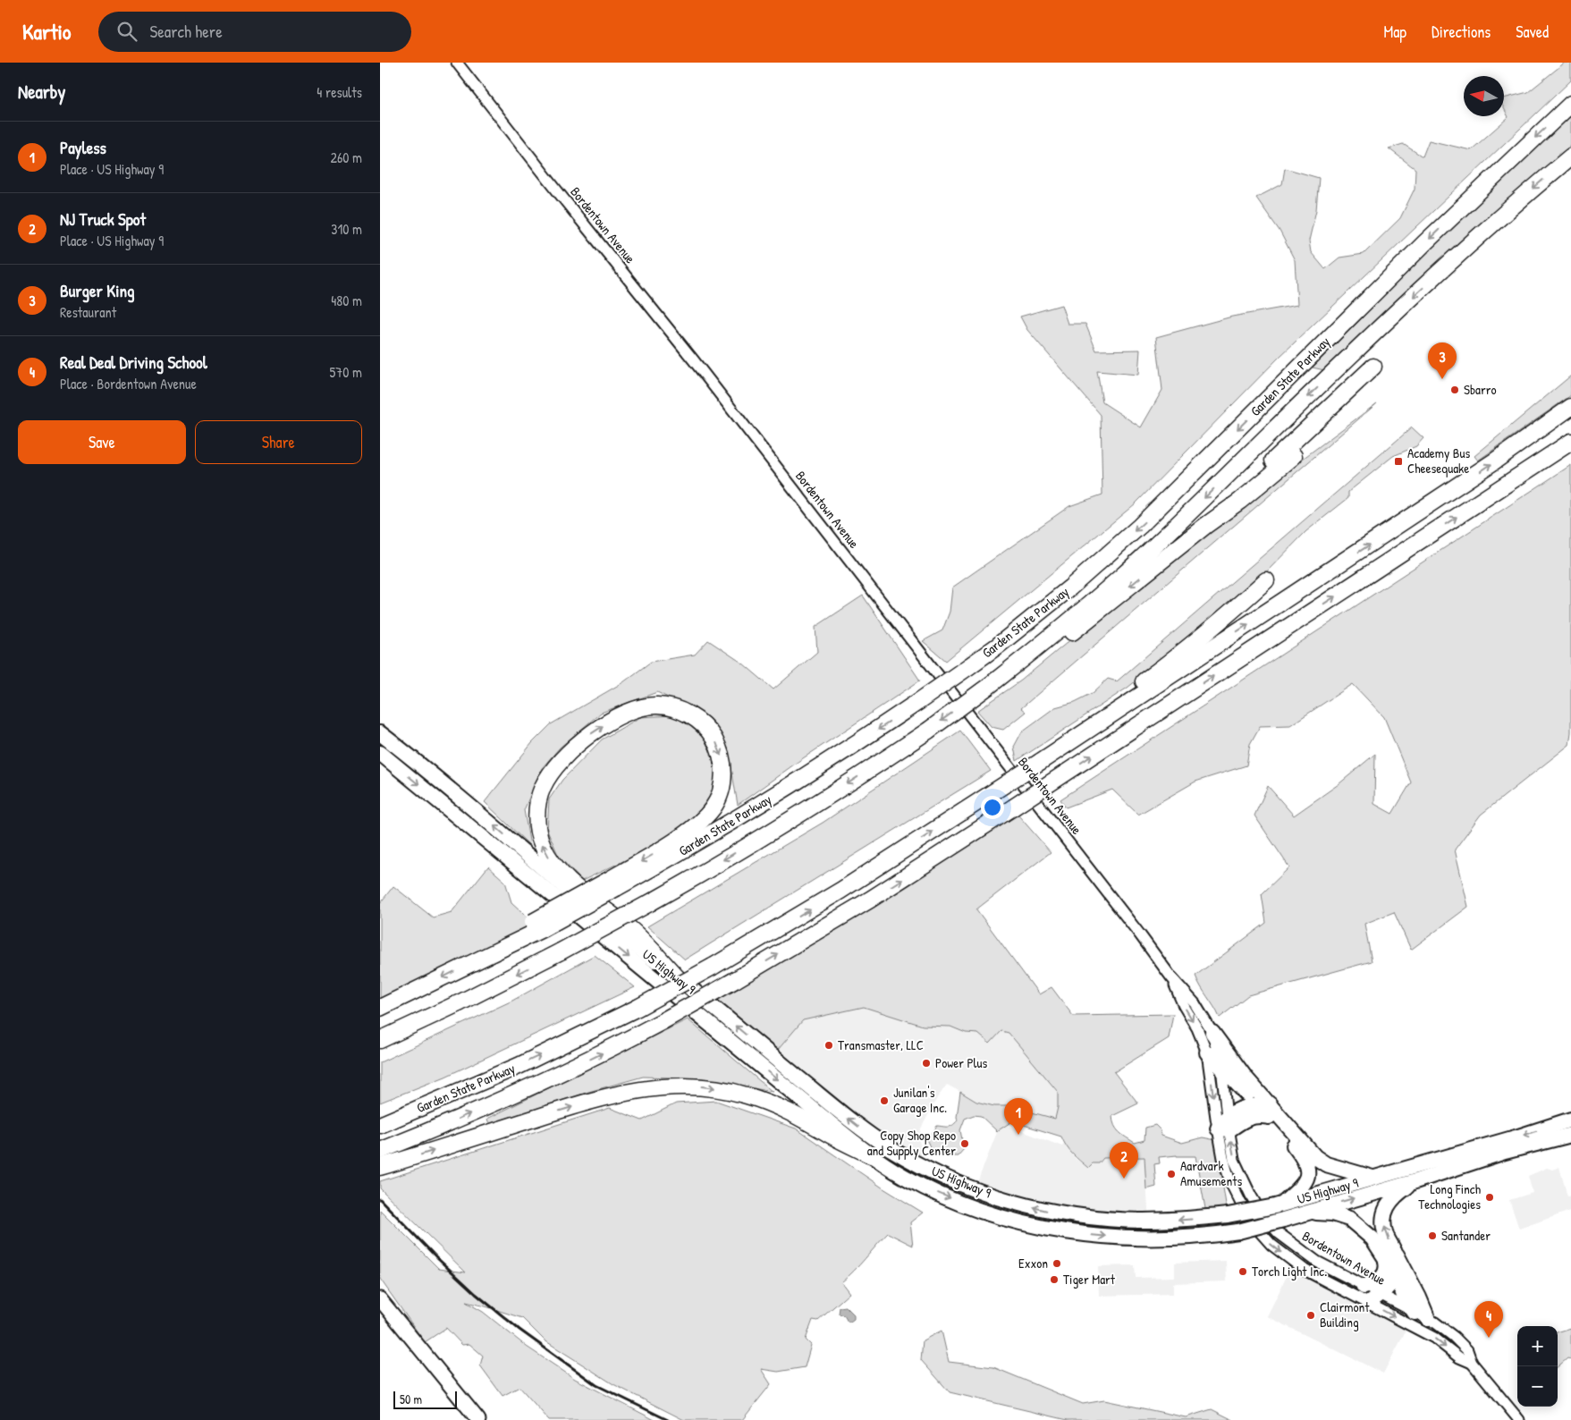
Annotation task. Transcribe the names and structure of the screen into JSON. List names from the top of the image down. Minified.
{"streets":{"highway":["Garden State Parkway","US Highway 9"],"street":["Bordentown Avenue"]},"places":{"other":["Sbarro","Transmaster, LLC","Power Plus","Junilan's Garage Inc.","Copy Shop Repo and Supply Center","Aardvark Amusements","Long Finch Technologies","Santander","Exxon","Torch Light Inc.","Tiger Mart","Clairmont Building"],"transit":["Academy Bus Cheesequake"]},"scale_bar":"50 m","north":"left","page":{"header":"Kartio","search":"Search here","nav":["Map","Directions","Saved"],"heading":["Nearby","4 results"],"list":[{"mark":"1","name":"Payless","note":"Place · US Highway 9","value":"260 m"},{"mark":"2","name":"NJ Truck Spot","note":"Place · US Highway 9","value":"310 m"},{"mark":"3","name":"Burger King","note":"Restaurant","value":"480 m"},{"mark":"4","name":"Real Deal Driving School","note":"Place · Bordentown Avenue","value":"570 m"}],"pins":["3","1","2","4"],"buttons":["Save","Share"],"map_buttons":["+","−"],"scale":"50 m"}}
